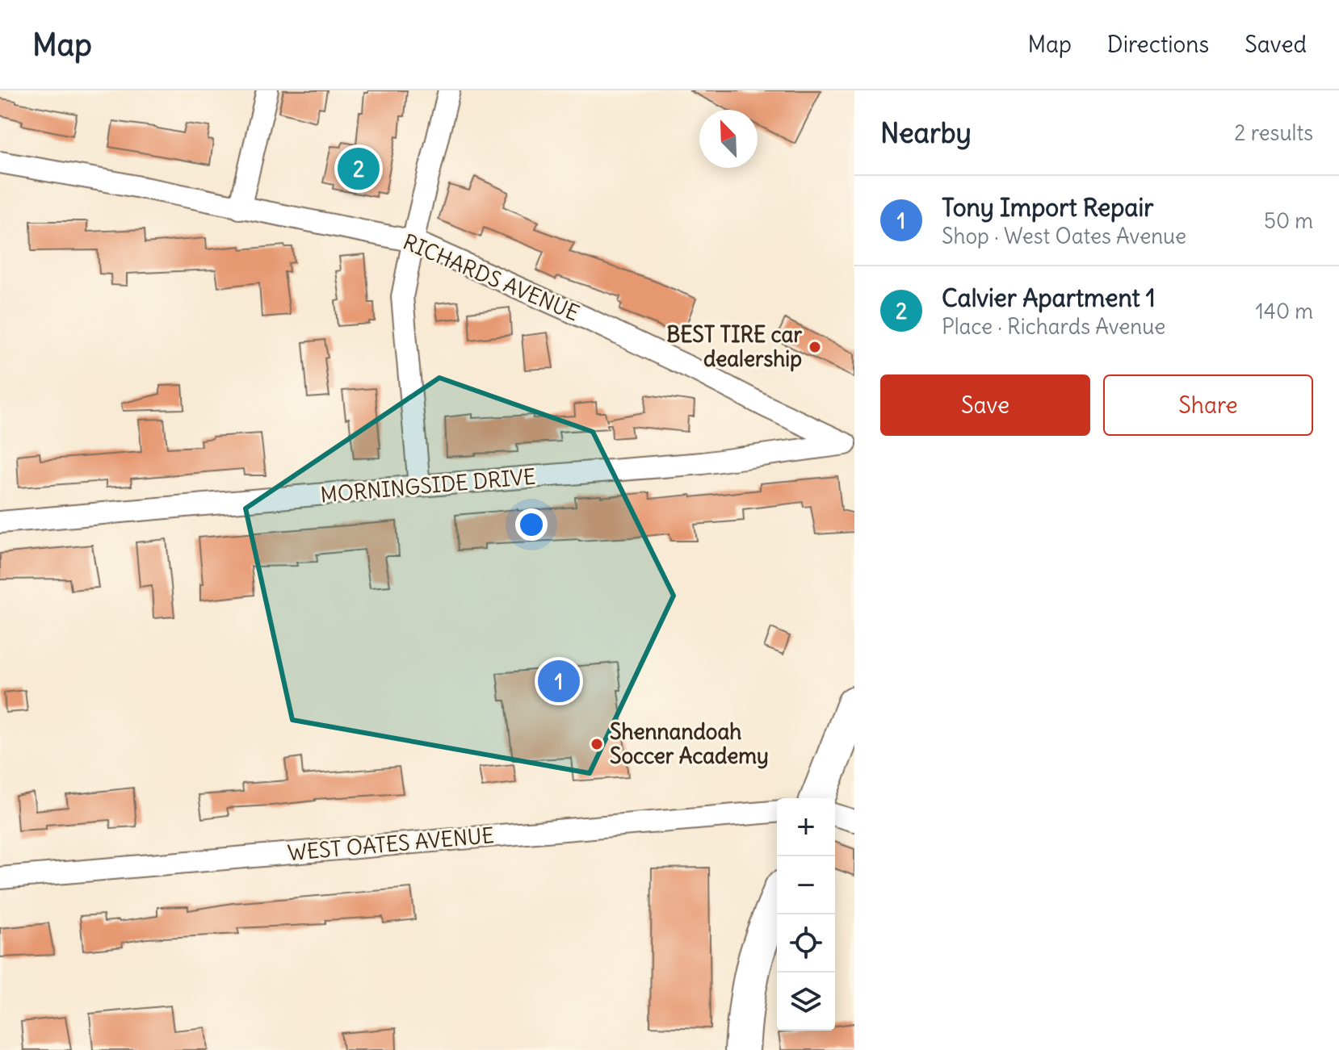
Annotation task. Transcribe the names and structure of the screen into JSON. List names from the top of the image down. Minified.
{"streets":{"street":["RICHARDS AVENUE","MORNINGSIDE DRIVE","WEST OATES AVENUE"]},"crossings":[["RICHARDS AVENUE","MORNINGSIDE DRIVE"]],"places":["BEST TIRE car dealership","Shennandoah Soccer Academy"],"north":"top left","page":{"header":"Map","nav":["Map","Directions","Saved"],"heading":["Nearby","2 results"],"pins":["2","1"],"list":[{"mark":"1","name":"Tony Import Repair","note":"Shop · West Oates Avenue","value":"50 m"},{"mark":"2","name":"Calvier Apartment 1","note":"Place · Richards Avenue","value":"140 m"}],"buttons":["Save","Share"],"map_buttons":["+","−"]}}
